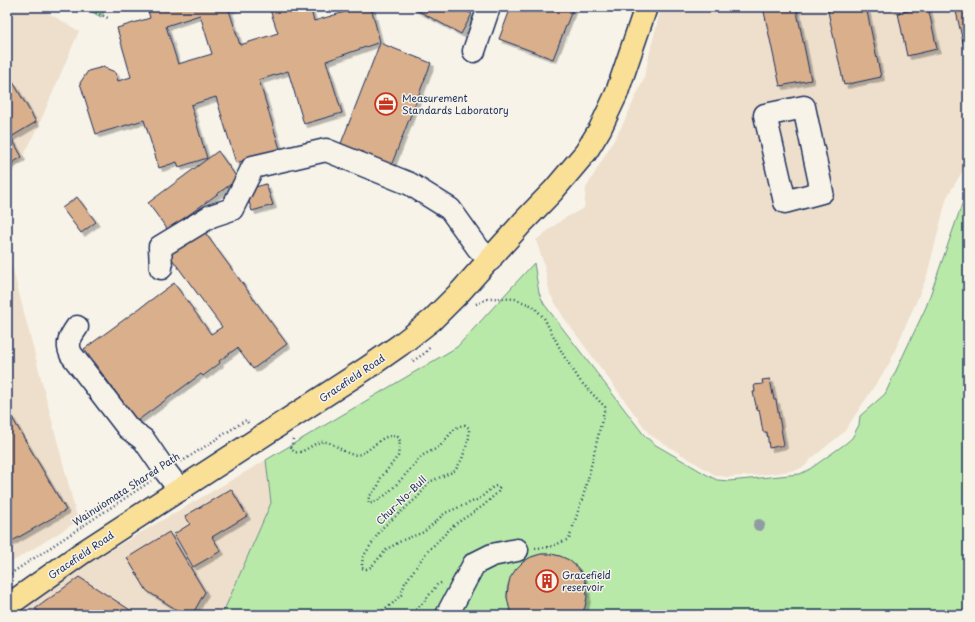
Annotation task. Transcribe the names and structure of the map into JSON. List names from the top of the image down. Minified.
{"streets":{"main road":["Gracefield Road"],"path":["Wainuiomata Shared Path","Chur-No-Bull"]},"places":{"office":["Measurement Standards Laboratory"],"building":["Gracefield reservoir"]}}
